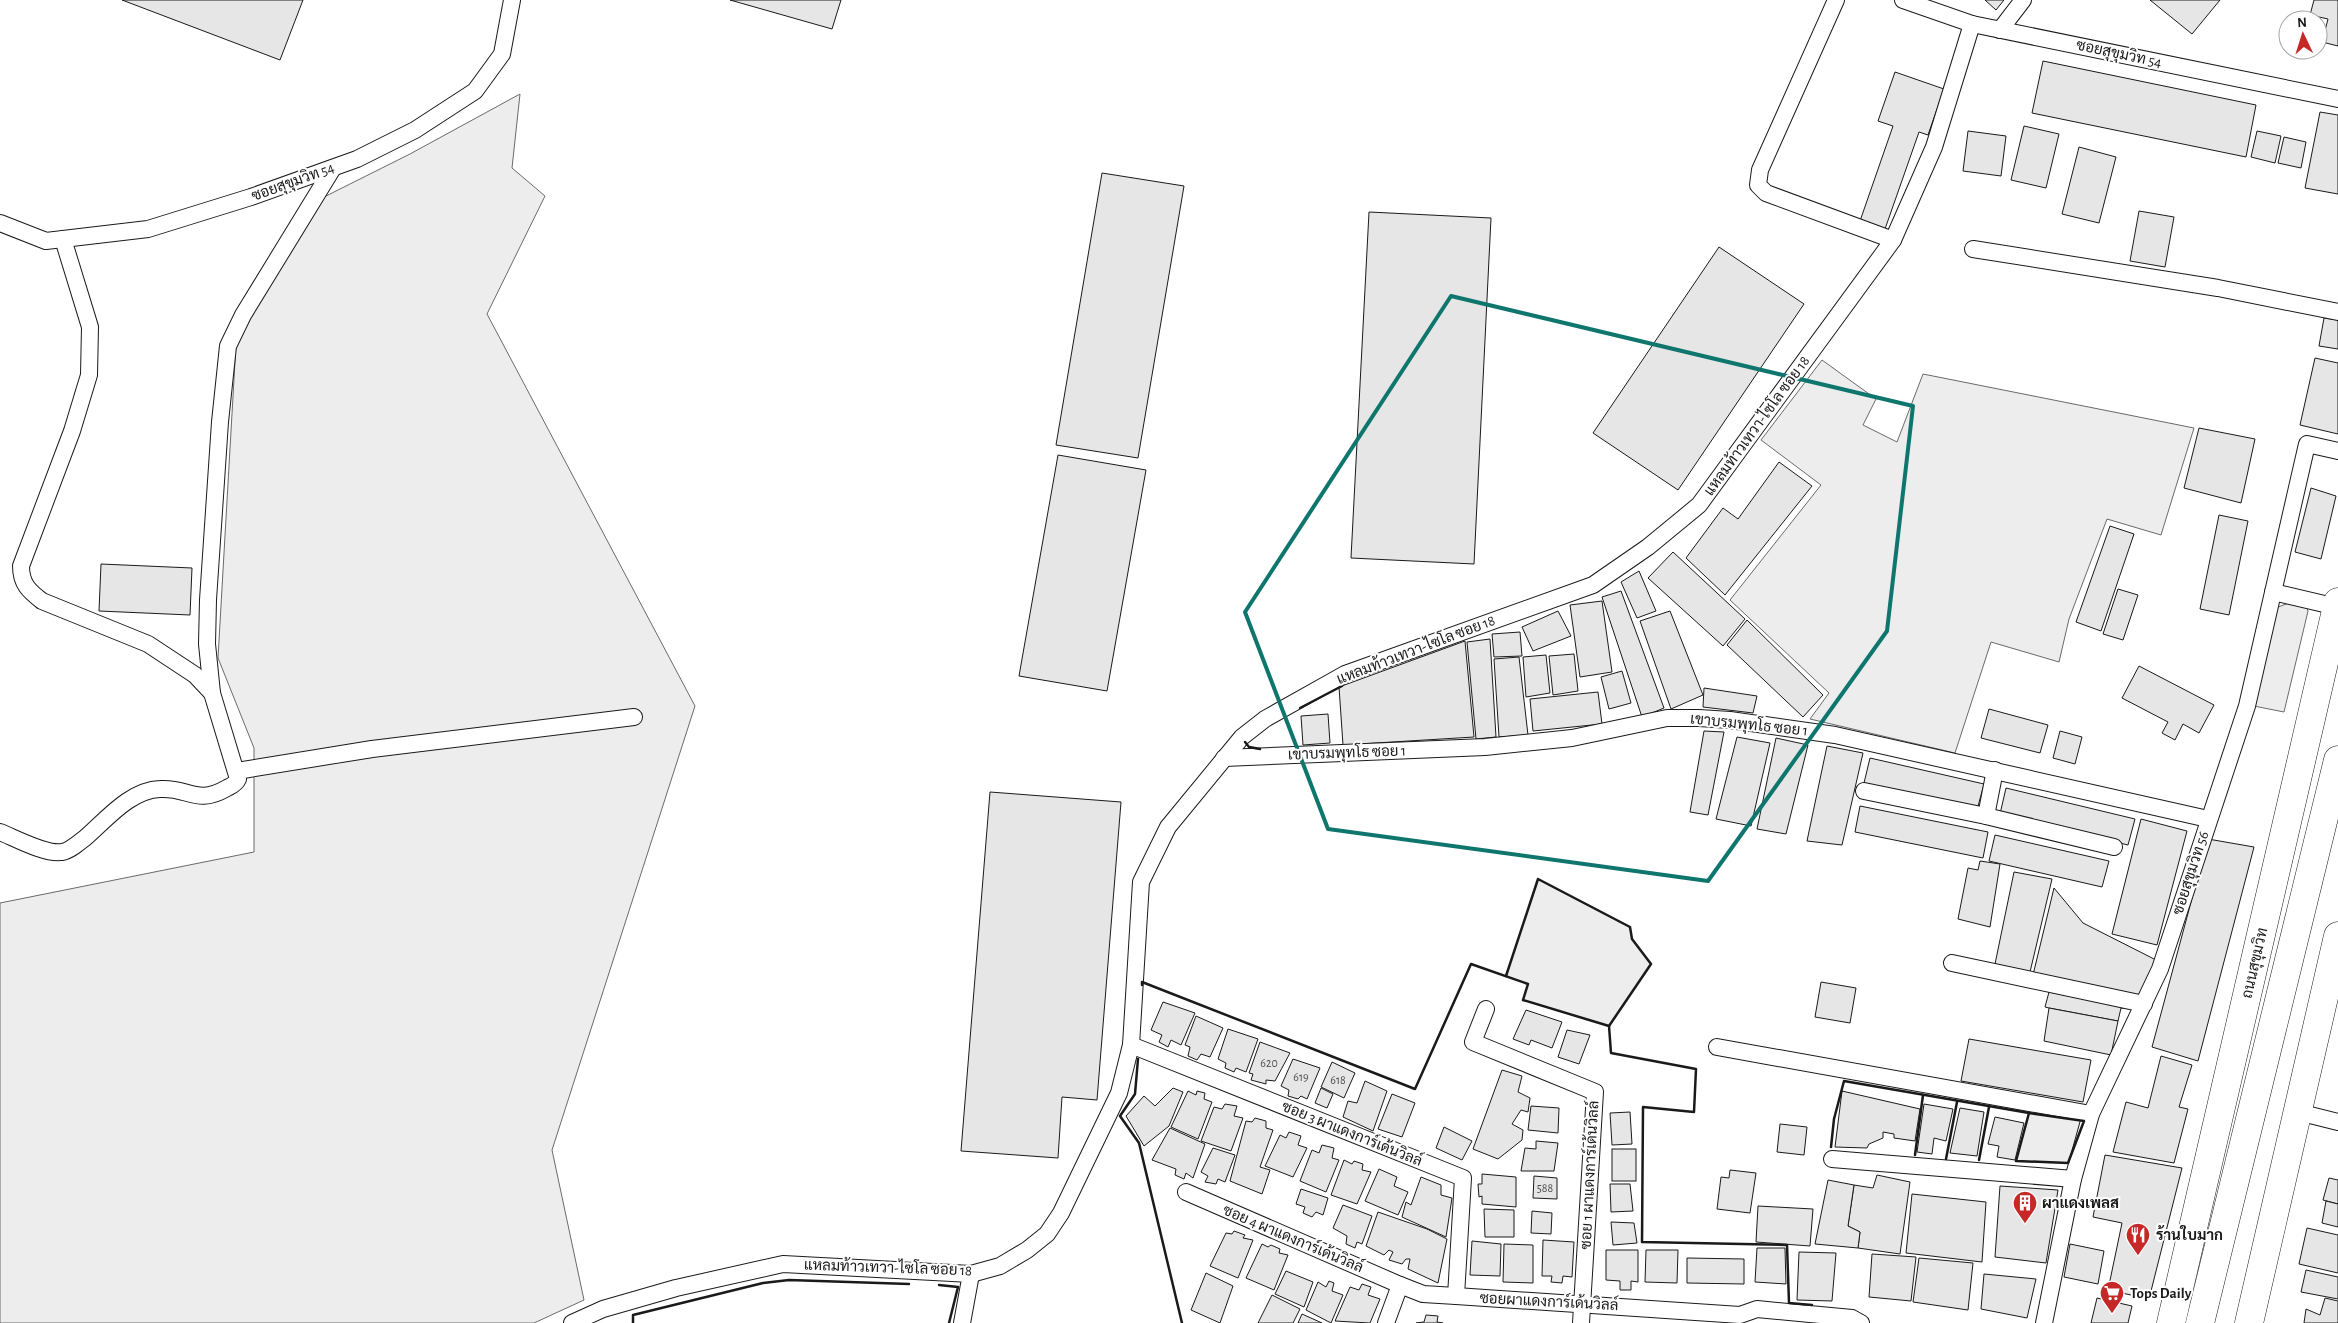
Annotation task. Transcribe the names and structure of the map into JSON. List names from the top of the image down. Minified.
{"streets":{"highway":["ถนนสุขุมวิท"],"street":["ซอยสุขุมวิท 54","แหลมท้าวเทวา-ไซโล ซอย 18","เขาบรมพุทโธ ซอย 1","ซอยสุขุมวิท 56","ซอย 3 ผาแดงการ์เด้นวิลล์","ซอย 1 ผาแดงการ์เด้นวิลล์","ซอย 4 ผาแดงการ์เด้นวิลล์","ซอยผาแดงการ์เด้นวิลล์"]},"crossings":[["ซอยสุขุมวิท 54","แหลมท้าวเทวา-ไซโล ซอย 18"],["แหลมท้าวเทวา-ไซโล ซอย 18","เขาบรมพุทโธ ซอย 1"],["แหลมท้าวเทวา-ไซโล ซอย 18","ซอย 3 ผาแดงการ์เด้นวิลล์"],["เขาบรมพุทโธ ซอย 1","ซอยสุขุมวิท 56"],["ซอย 3 ผาแดงการ์เด้นวิลล์","ซอยผาแดงการ์เด้นวิลล์"],["ซอย 1 ผาแดงการ์เด้นวิลล์","ซอยผาแดงการ์เด้นวิลล์"],["ซอย 4 ผาแดงการ์เด้นวิลล์","ซอยผาแดงการ์เด้นวิลล์"]],"places":{"building":["ผาแดงเพลส"],"restaurant":["ร้านใบมาก"],"supermarket":["Tops Daily"]},"house_numbers":["620","619","618","588"],"north":"top"}
